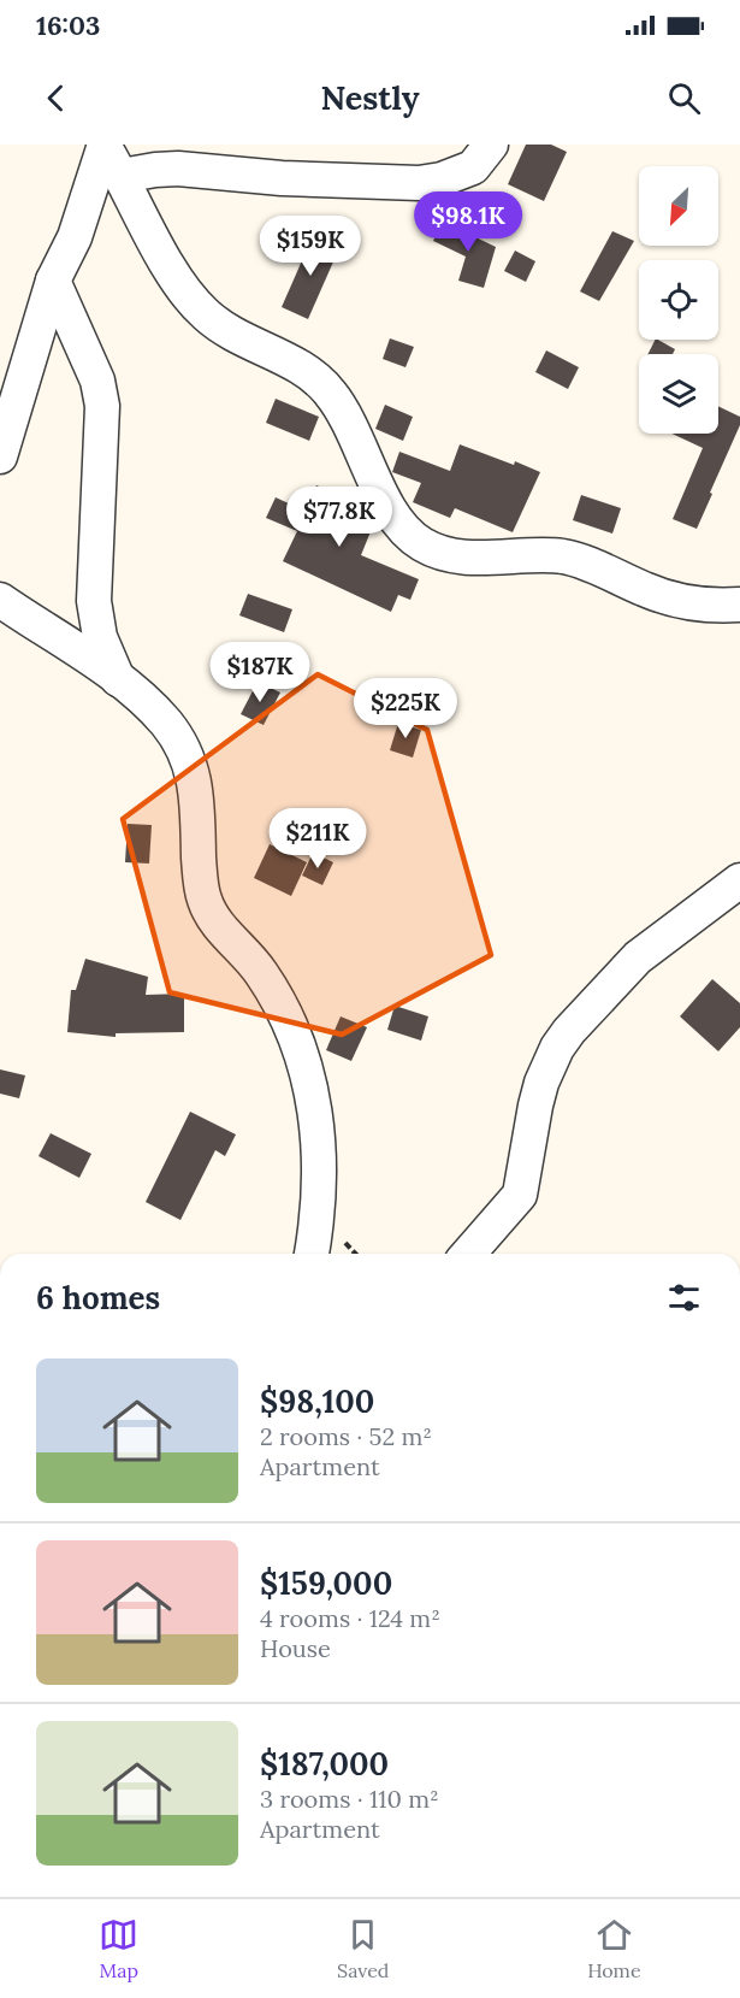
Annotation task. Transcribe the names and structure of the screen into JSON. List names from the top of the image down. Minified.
{"north":"bottom left","page":{"status":"16:03","header":"Nestly","price":["$98.1K","$159K","$77.8K","$187K","$225K","$211K"],"heading":"6 homes","list":[{"name":"$98,100","note":"2 rooms · 52 m² · Apartment"},{"name":"$159,000","note":"4 rooms · 124 m² · House"},{"name":"$187,000","note":"3 rooms · 110 m² · Apartment"}],"tabs":["Map","Saved","Home"]}}
